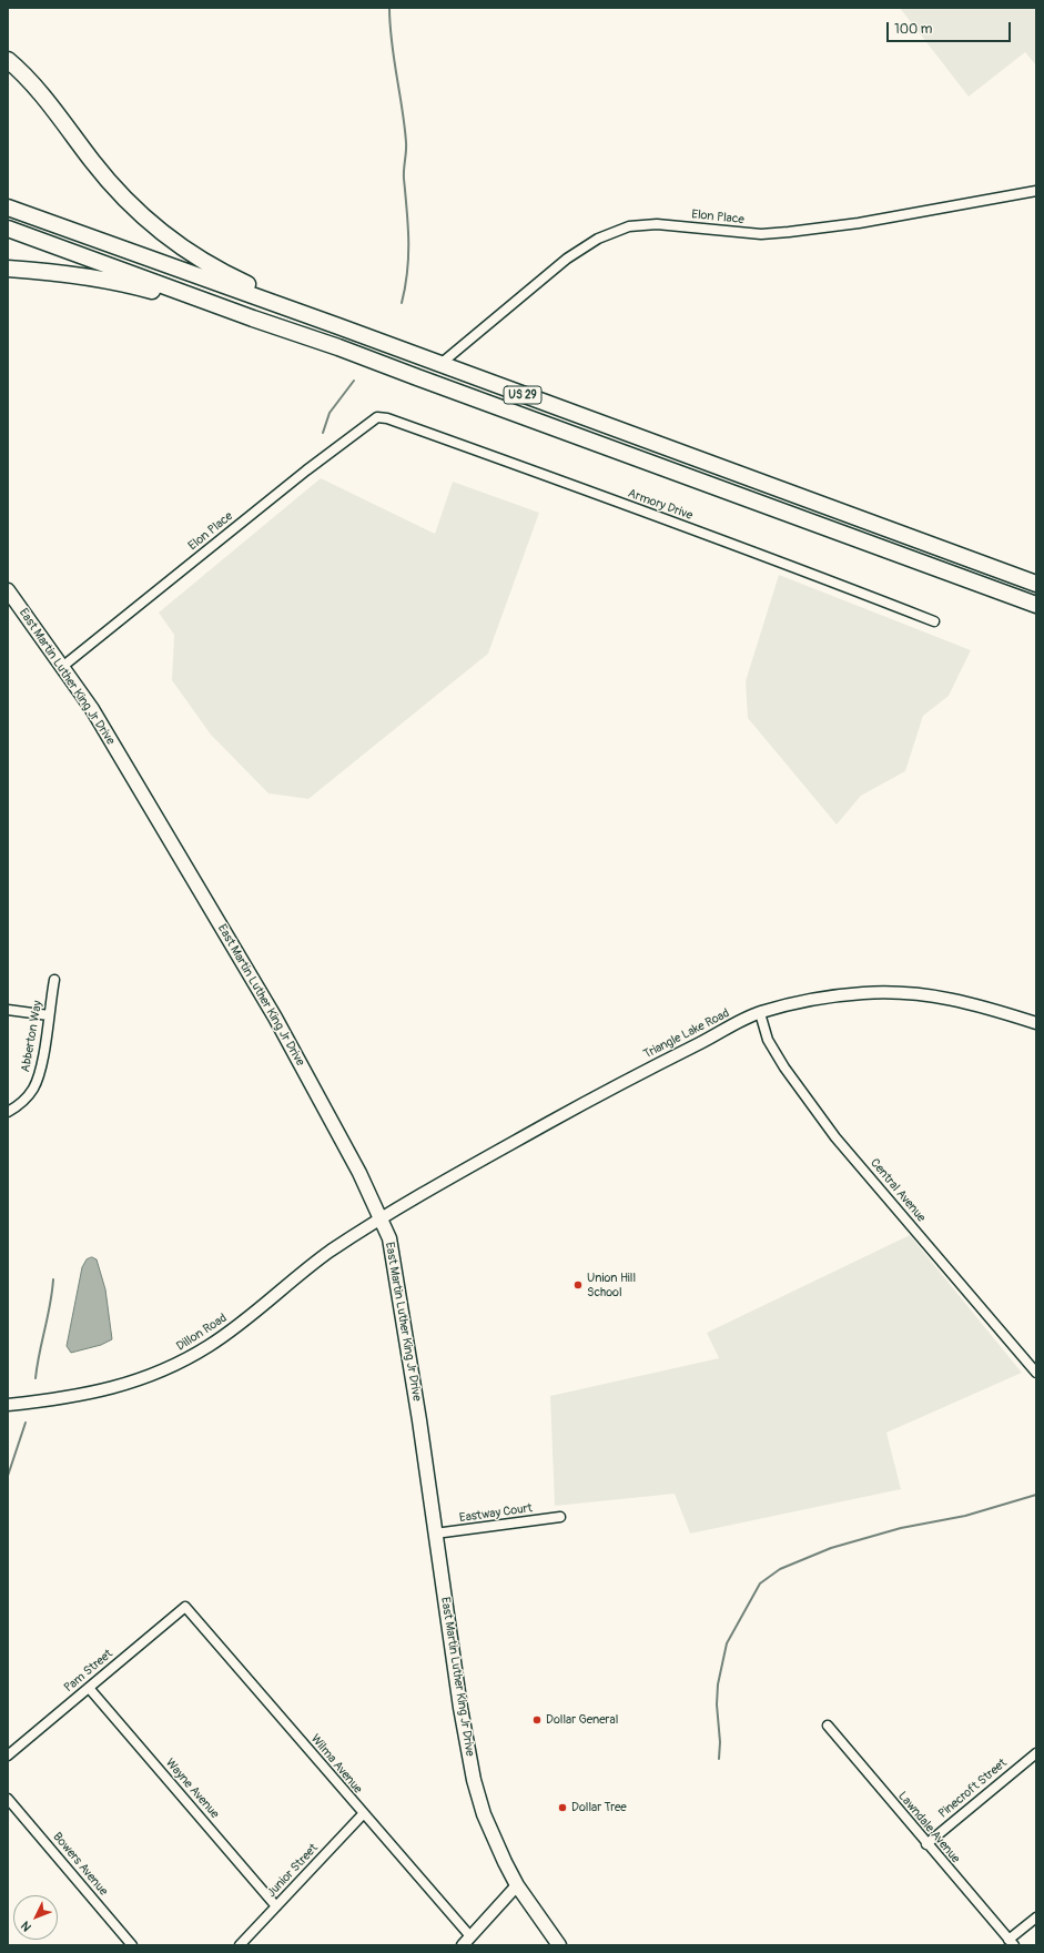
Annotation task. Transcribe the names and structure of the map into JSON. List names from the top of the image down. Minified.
{"streets":{"highway":["US 29"],"main road":["East Martin Luther King Jr Drive"],"street":["Elon Place","Armory Drive","Triangle Lake Road","Abberton Way","Central Avenue","Dillon Road","Eastway Court","Pam Street","Wilma Avenue","Wayne Avenue","Pinecroft Street","Lawndale Avenue","Bowers Avenue","Junior Street"]},"crossings":[["Elon Place","US 29"],["Elon Place","Armory Drive"],["Elon Place","East Martin Luther King Jr Drive"],["East Martin Luther King Jr Drive","Triangle Lake Road"],["East Martin Luther King Jr Drive","Dillon Road"],["East Martin Luther King Jr Drive","Eastway Court"],["Triangle Lake Road","Central Avenue"],["Triangle Lake Road","Dillon Road"],["Pam Street","Wilma Avenue"],["Pam Street","Wayne Avenue"],["Wilma Avenue","Junior Street"],["Wayne Avenue","Junior Street"],["Pinecroft Street","Lawndale Avenue"]],"places":["Union Hill School","Dollar General","Dollar Tree"],"scale_bar":"100 m","north":"bottom left"}
